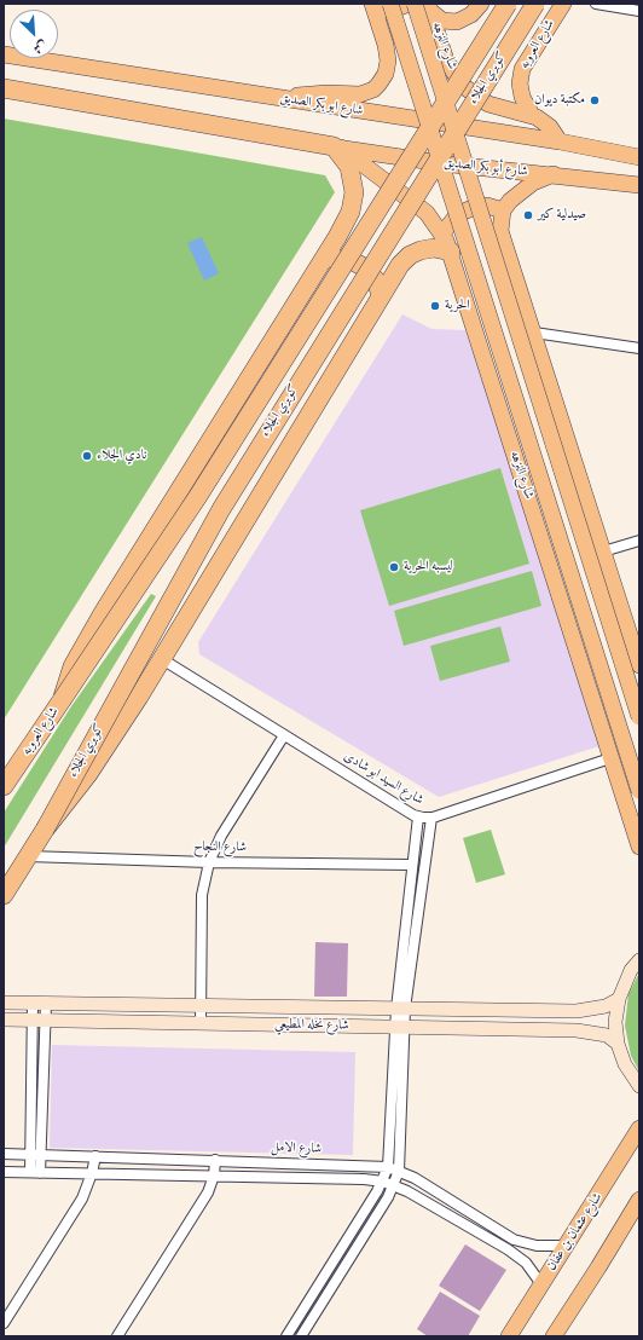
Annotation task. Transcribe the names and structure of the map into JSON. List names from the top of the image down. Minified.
{"streets":{"highway":["شارع العروبه","كوبري الجلاء"],"main road":["شارع النزهه","شارع ابو بكر الصديق","شارع أبو بكر الصديق","شارع عثمان بن عفان"],"street":["شارع السيد ابو شادى","شارع النجاح","شارع نخله المطيعي","شارع الامل"]},"crossings":[["شارع العروبه","شارع النزهه"],["شارع العروبه","كوبري الجلاء"],["شارع النزهه","شارع ابو بكر الصديق"],["شارع النزهه","شارع أبو بكر الصديق"],["شارع النزهه","شارع السيد ابو شادى"],["شارع الامل","شارع عثمان بن عفان"]],"places":["مكتبة ديوان","صيدلية كير","الحرية","نادي الجلاء","ليسبه الحرية"],"north":"bottom right"}
